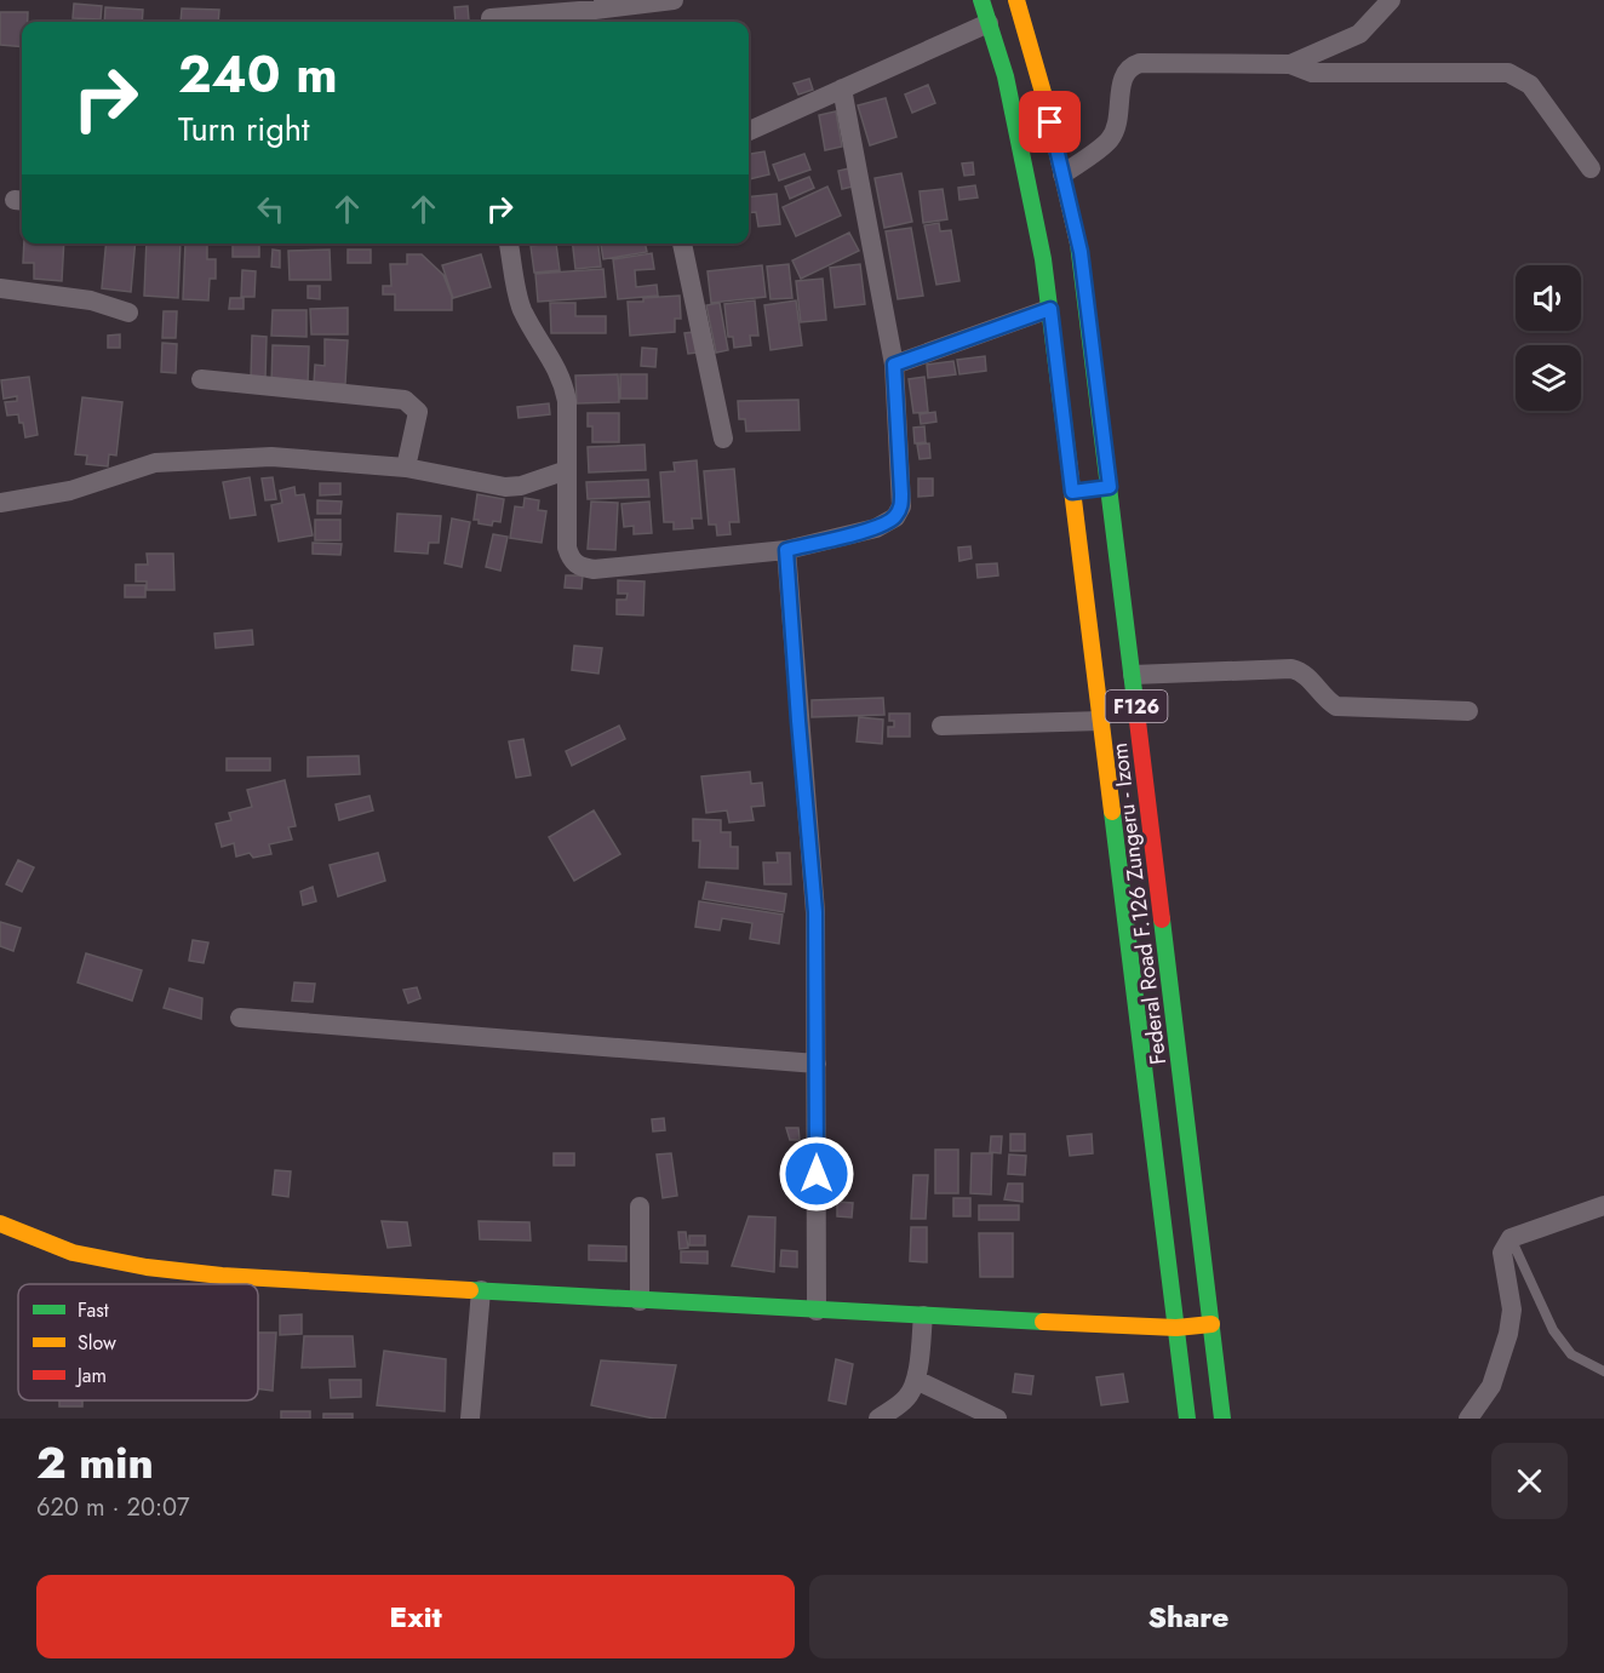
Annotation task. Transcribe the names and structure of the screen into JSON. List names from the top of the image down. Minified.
{"streets":{"main road":["F126","Federal Road F.126 Zungeru - Izom"]},"legend":["Fast","Slow","Jam"],"page":{"turn":["240 m","Turn right"],"heading":["2 min","620 m · 20:07"],"buttons":["Exit","Share"]}}
